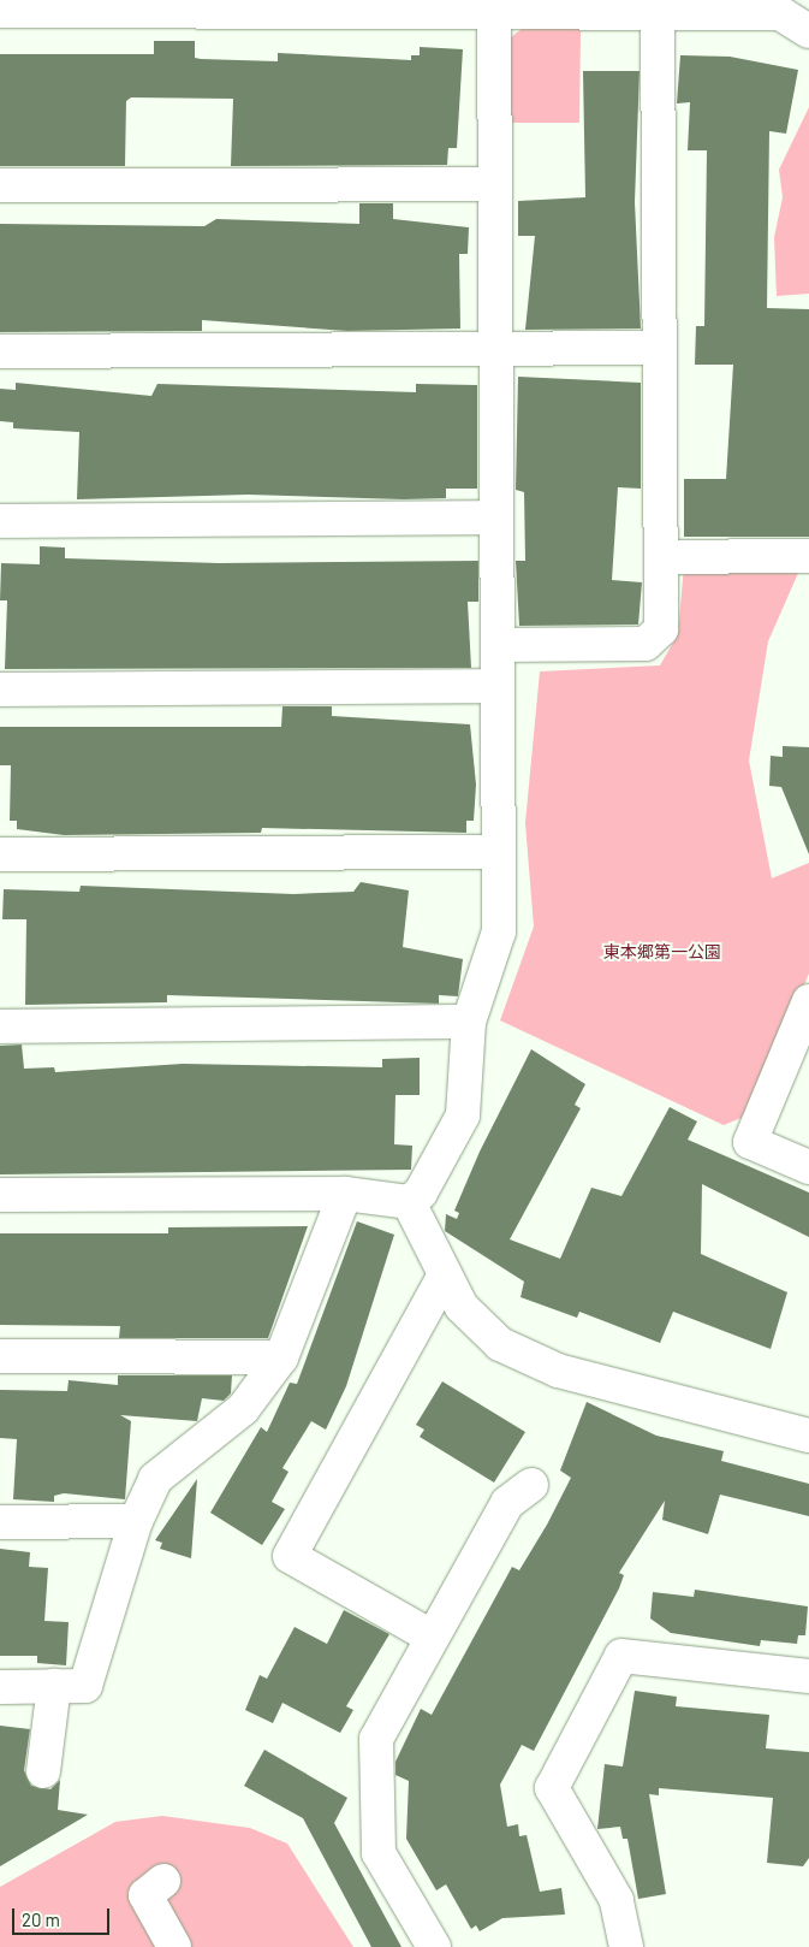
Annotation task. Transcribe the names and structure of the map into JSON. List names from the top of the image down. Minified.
{"parks":["東本郷第一公園"],"scale_bar":"20 m"}
